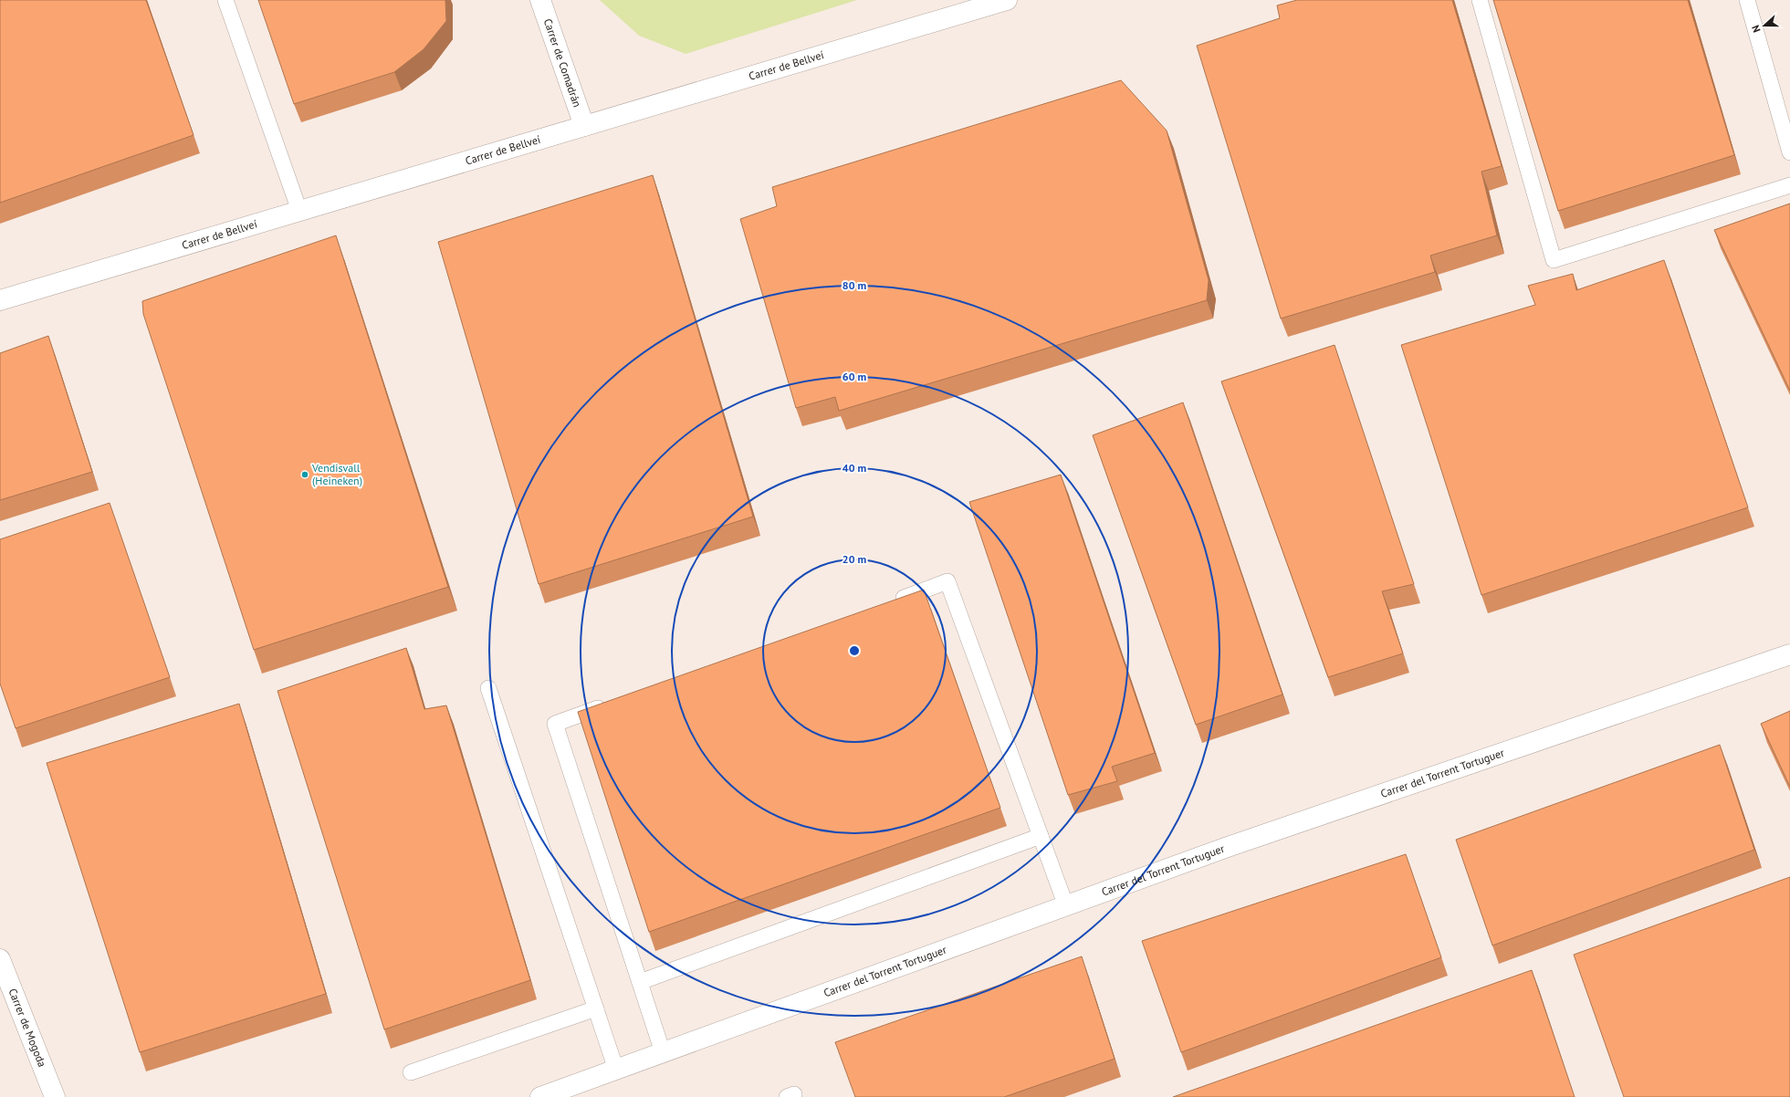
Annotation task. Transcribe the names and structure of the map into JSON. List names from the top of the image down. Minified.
{"streets":{"street":["Carrer de Comadrán","Carrer de Bellveí","Carrer del Torrent Tortuguer","Carrer de Mogoda"]},"crossings":[["Carrer de Comadrán","Carrer de Bellveí"]],"places":["Vendisvall (Heineken)"],"north":"left","rings":["80 m","60 m","40 m","20 m"]}
